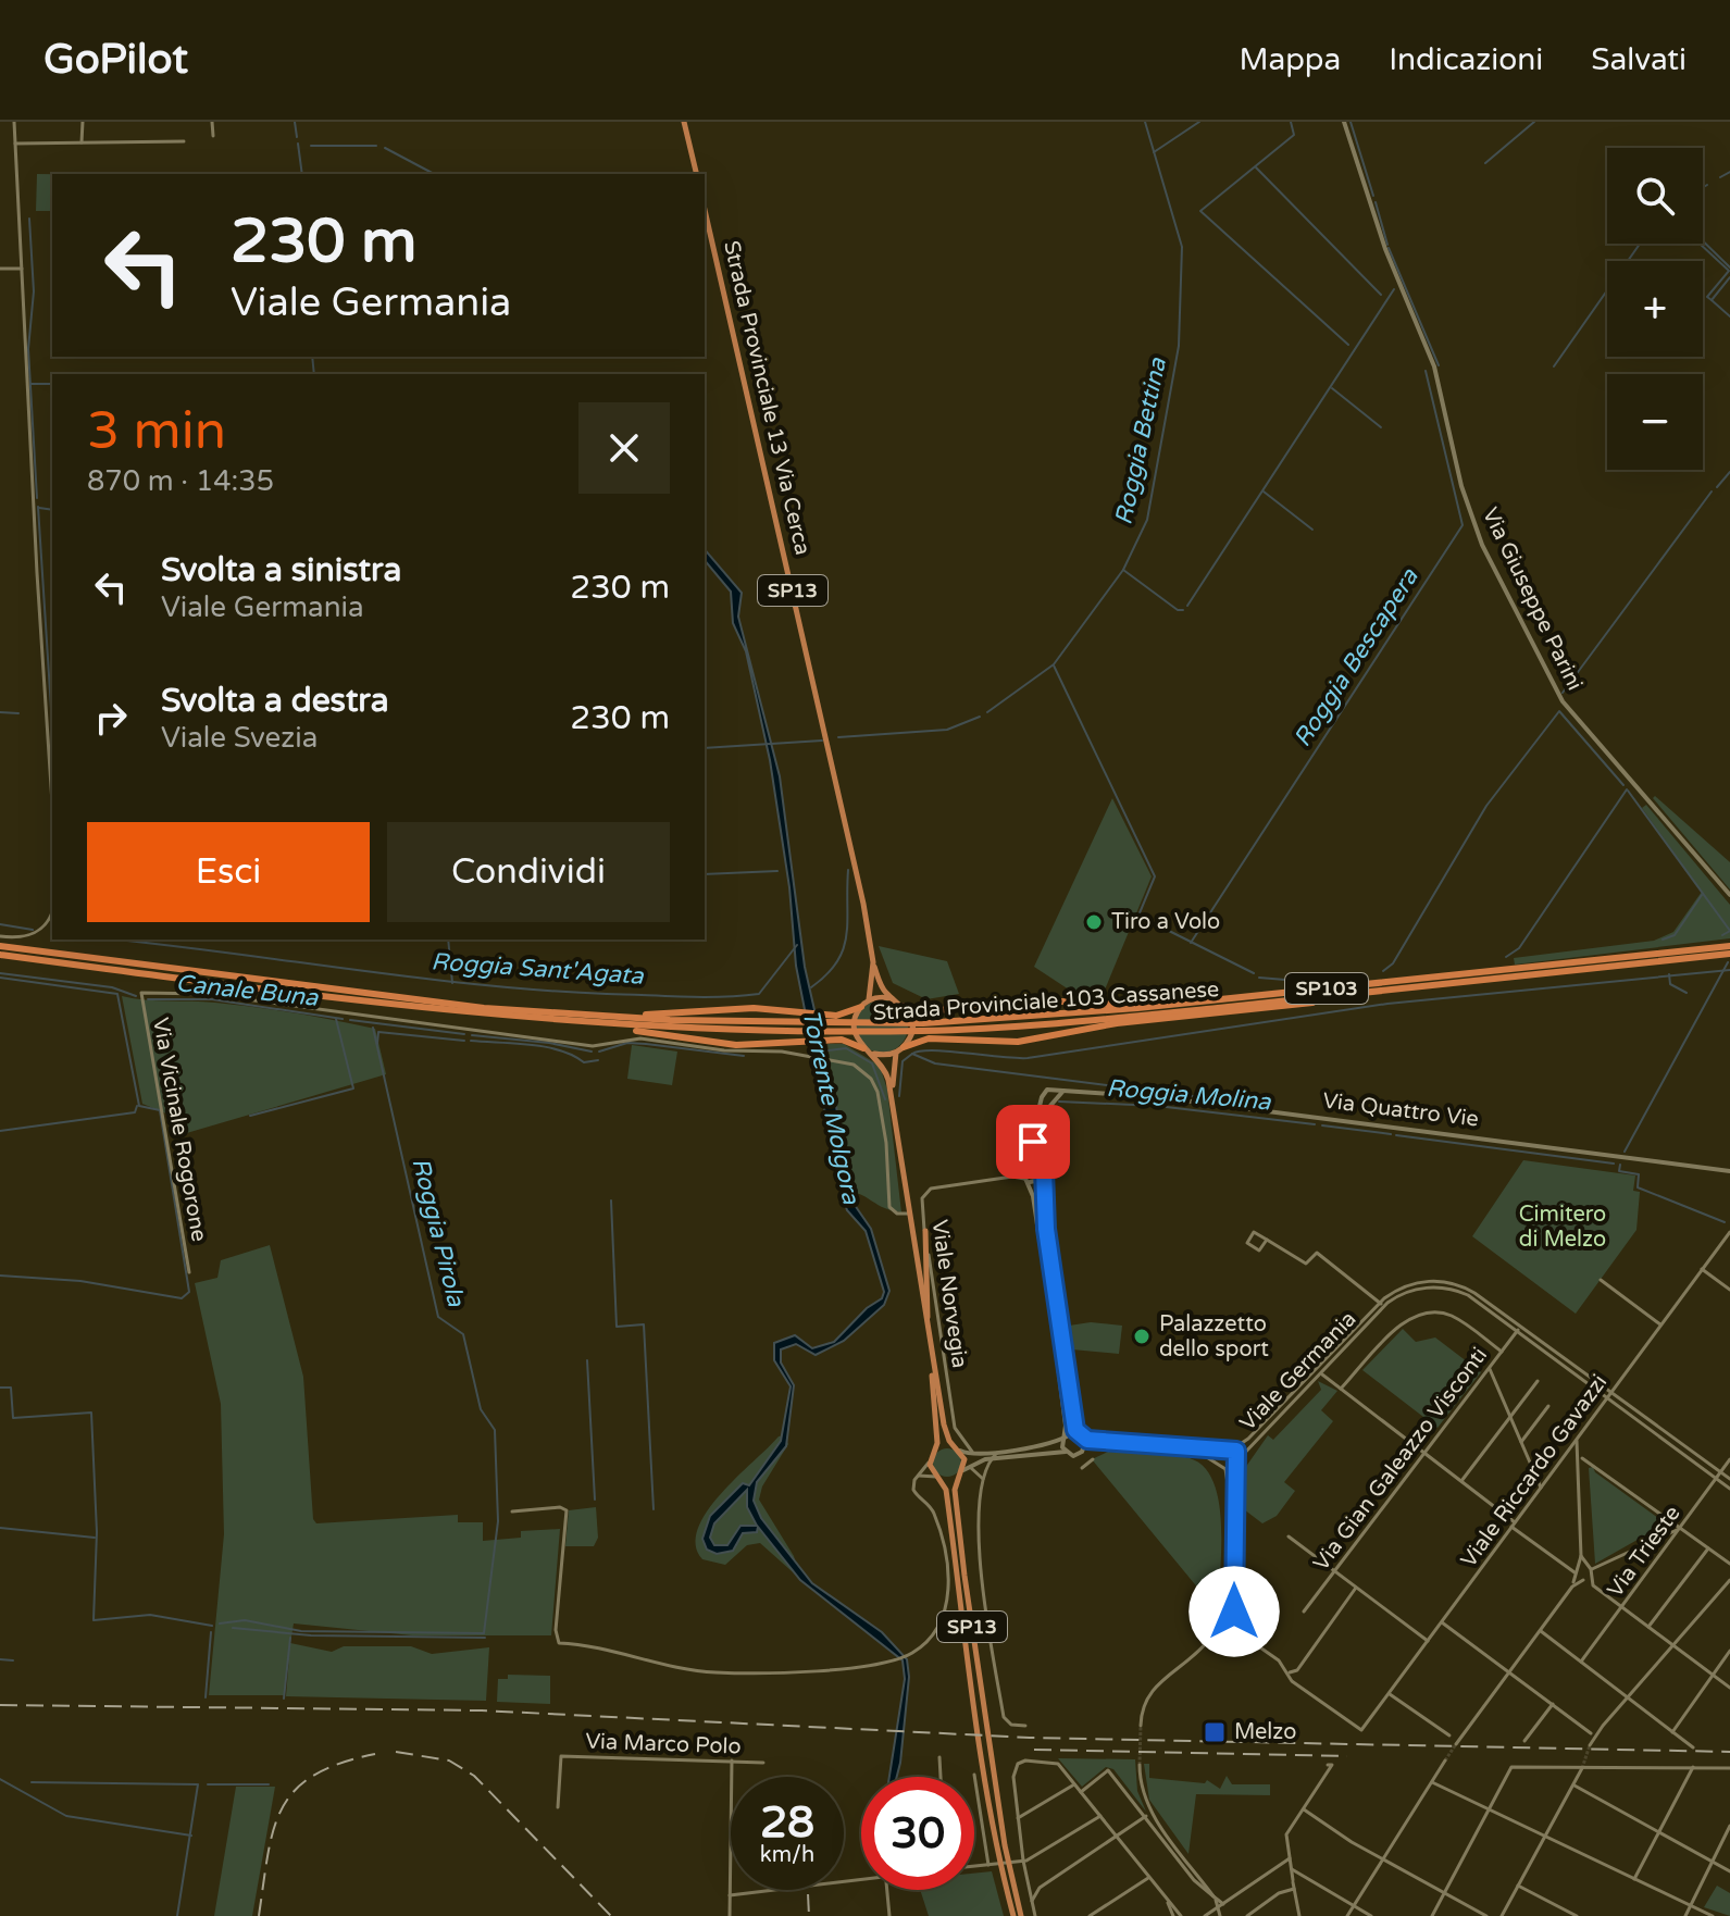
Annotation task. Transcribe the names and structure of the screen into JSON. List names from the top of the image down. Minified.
{"streets":{"highway":["SP103","Strada Provinciale 103 Cassanese"],"main road":["Strada Provinciale 13 Via Cerca","SP13"],"street":["Via Giuseppe Parini","Via Quattro Vie","Via Vicinale Rogorone","Viale Norvegia","Viale Germania","Via Gian Galeazzo Visconti","Viale Riccardo Gavazzi","Via Trieste","Via Marco Polo"]},"crossings":[["Strada Provinciale 13 Via Cerca","SP13"],["Strada Provinciale 13 Via Cerca","SP103"],["SP13","SP103"],["SP13","Via Vicinale Rogorone"],["SP103","Strada Provinciale 103 Cassanese"],["Viale Germania","Via Gian Galeazzo Visconti"],["Viale Germania","Viale Riccardo Gavazzi"],["Viale Germania","Via Trieste"]],"water":["Roggia Bettina","Roggia Bescapera","Roggia Sant'Agata","Canale Buna","Roggia Molina","Torrente Molgora","Roggia Pirola"],"parks":["Cimitero di Melzo"],"places":{"other":["Tiro a Volo","Palazzetto dello sport"],"transit":["Melzo"]},"page":{"header":"GoPilot","nav":["Mappa","Indicazioni","Salvati"],"map_buttons":["+","−"],"turn":["230 m","Viale Germania"],"heading":["3 min","870 m · 14:35"],"list":[{"name":"Svolta a sinistra","note":"Viale Germania","value":"230 m"},{"name":"Svolta a destra","note":"Viale Svezia","value":"230 m"}],"buttons":["Esci","Condividi"],"speed":"28 km/h","limit":"30"}}
